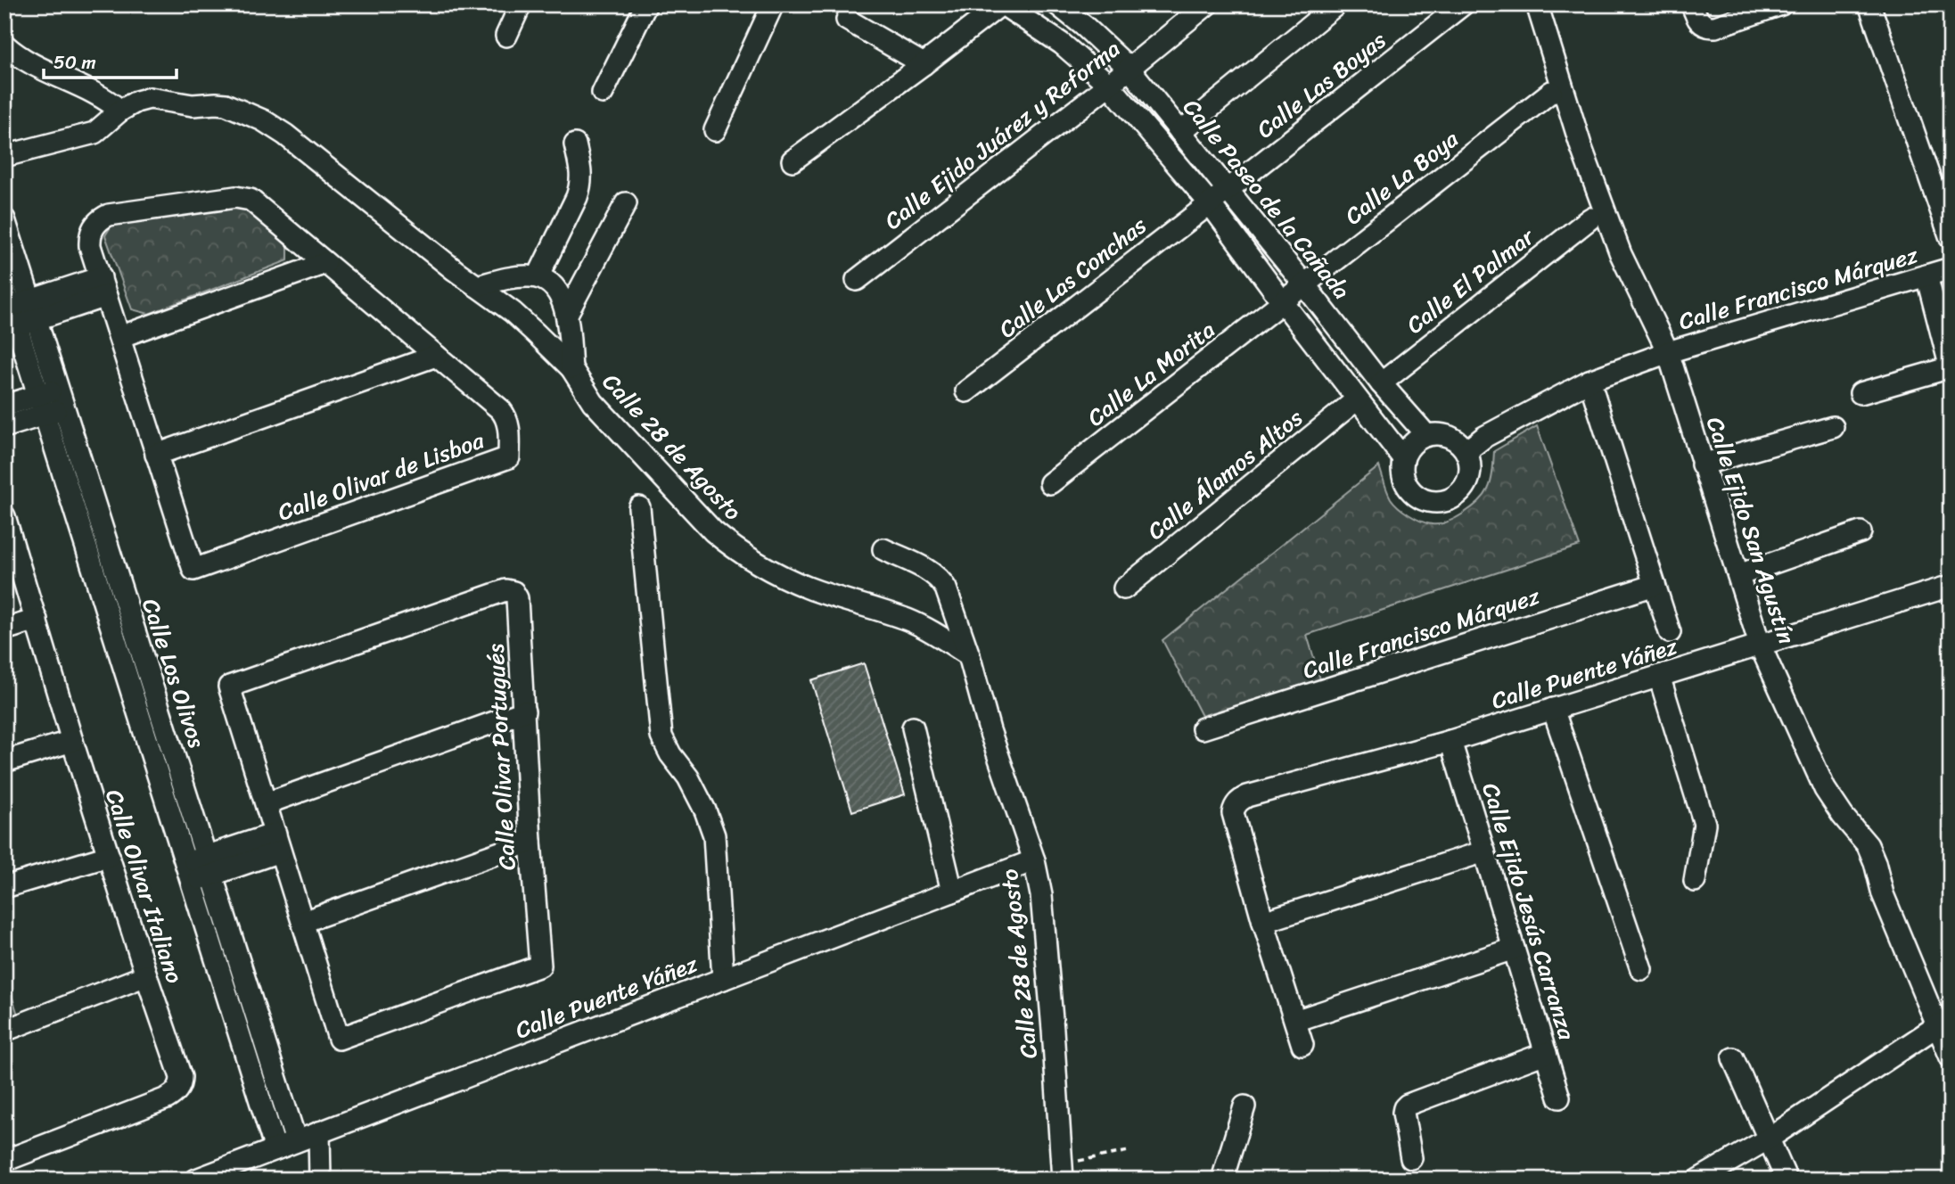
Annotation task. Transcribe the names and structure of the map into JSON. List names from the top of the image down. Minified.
{"streets":{"street":["Calle Las Boyas","Calle Ejido Juárez y Reforma","Calle La Boya","Calle Paseo de la Cañada","Calle Las Conchas","Calle El Palmar","Calle Francisco Márquez","Calle La Morita","Calle 28 de Agosto","Calle Álamos Altos","Calle Olivar de Lisboa","Calle Ejido San Agustín","Calle Los Olivos","Calle Puente Yáñez","Calle Olivar Portugués","Calle Olivar Italiano","Calle Ejido Jesús Carranza"]},"crossings":[["Calle Las Boyas","Calle Paseo de la Cañada"],["Calle Las Boyas","Calle Las Conchas"],["Calle Ejido Juárez y Reforma","Calle Paseo de la Cañada"],["Calle La Boya","Calle Paseo de la Cañada"],["Calle La Boya","Calle La Morita"],["Calle Paseo de la Cañada","Calle Las Conchas"],["Calle Paseo de la Cañada","Calle El Palmar"],["Calle Paseo de la Cañada","Calle Francisco Márquez"],["Calle Paseo de la Cañada","Calle La Morita"],["Calle Francisco Márquez","Calle Ejido San Agustín"],["Calle 28 de Agosto","Calle Puente Yáñez"],["Calle Ejido San Agustín","Calle Puente Yáñez"],["Calle Los Olivos","Calle Puente Yáñez"],["Calle Puente Yáñez","Calle Ejido Jesús Carranza"]],"scale_bar":"50 m"}
